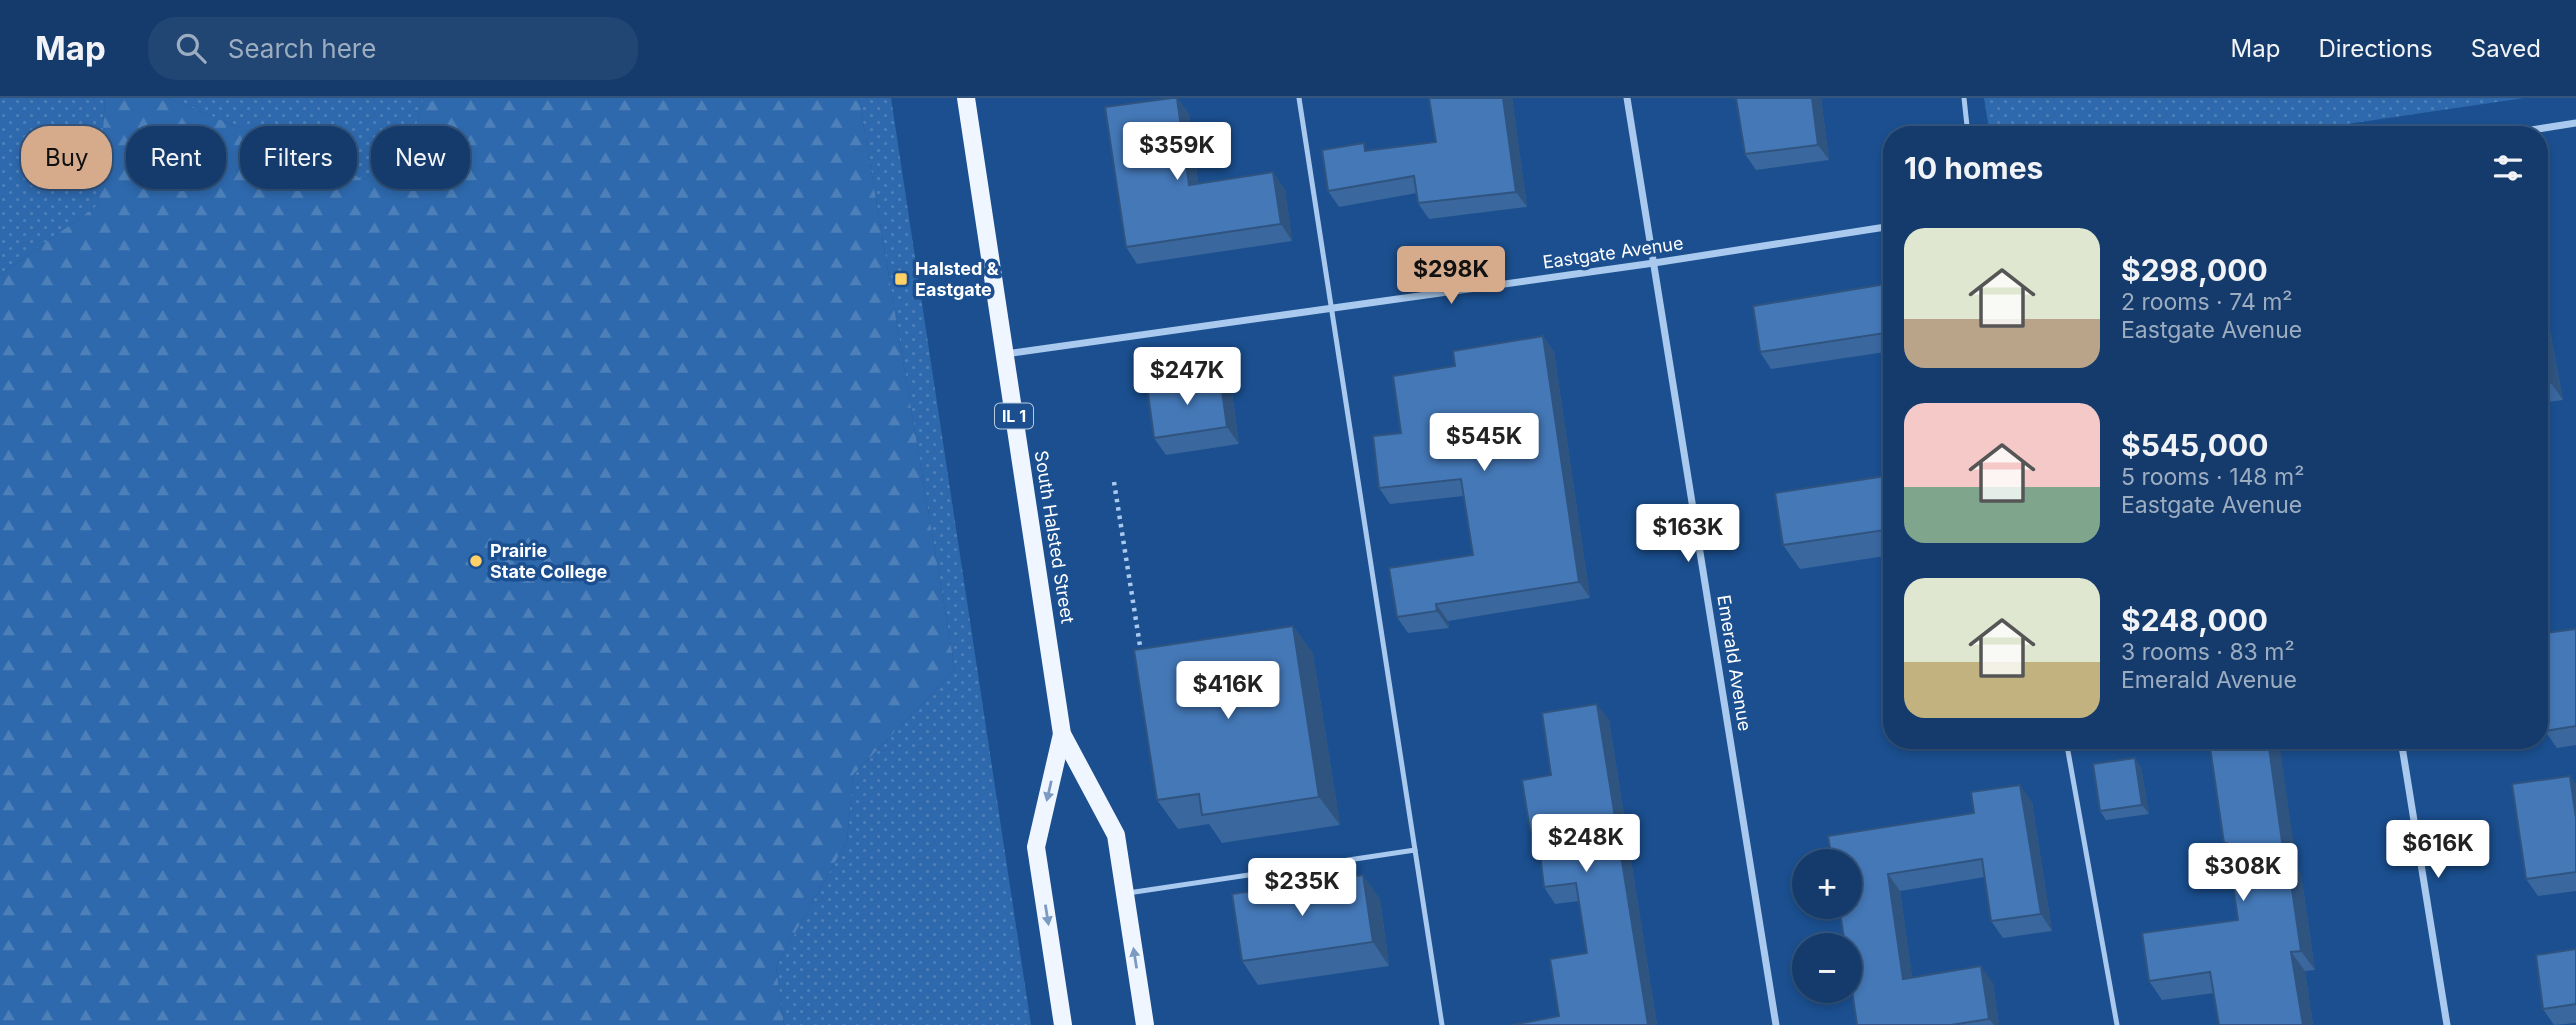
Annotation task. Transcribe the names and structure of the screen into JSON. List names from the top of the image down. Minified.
{"streets":{"main road":["IL 1","South Halsted Street"],"street":["Eastgate Avenue","Emerald Avenue"]},"crossings":[["Eastgate Avenue","South Halsted Street"],["Eastgate Avenue","Emerald Avenue"]],"places":{"transit":["Halsted & Eastgate"],"other":["Prairie State College"]},"page":{"header":"Map","search":"Search here","nav":["Map","Directions","Saved"],"price":["$359K","$298K","$247K","$545K","$163K","$416K","$248K","$616K","$308K","$235K"],"chip":["Buy","Rent","Filters","New"],"heading":"10 homes","list":[{"name":"$298,000","note":"2 rooms · 74 m² · Eastgate Avenue"},{"name":"$545,000","note":"5 rooms · 148 m² · Eastgate Avenue"},{"name":"$248,000","note":"3 rooms · 83 m² · Emerald Avenue"}],"map_buttons":["+","−"]}}
